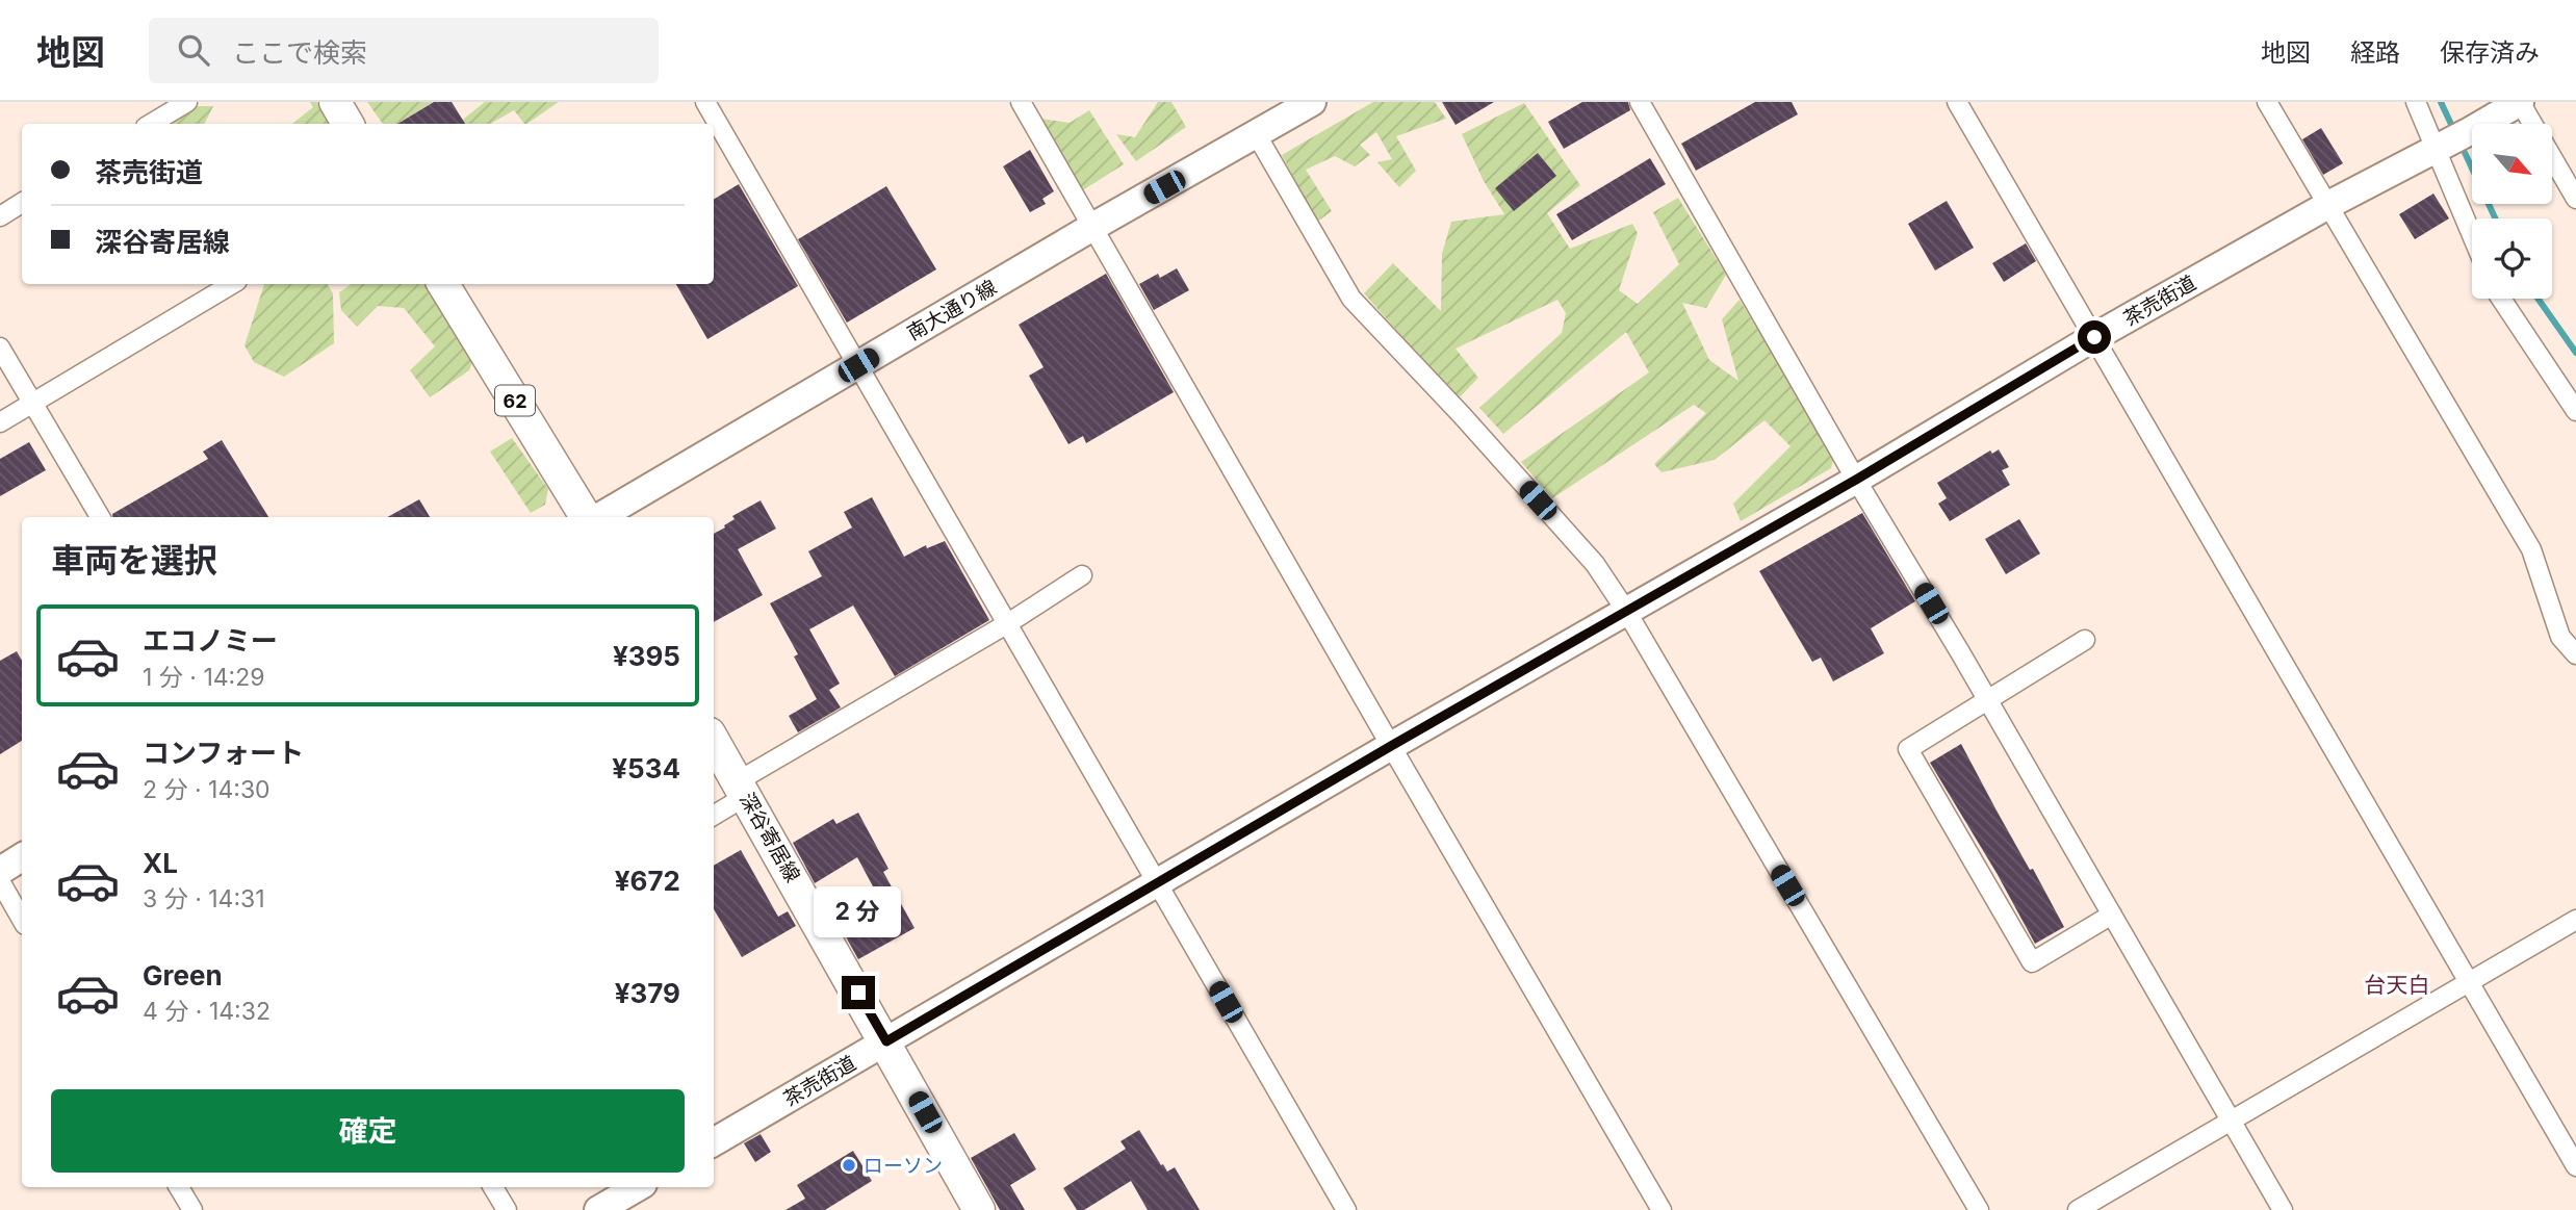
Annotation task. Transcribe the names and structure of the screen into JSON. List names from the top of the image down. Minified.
{"streets":{"main road":["62","深谷寄居線"],"street":["茶売街道","南大通り線"]},"crossings":[["茶売街道","深谷寄居線"]],"districts":["台天白"],"places":["ローソン"],"north":"bottom right","page":{"header":"地図","search":"ここで検索","nav":["地図","経路","保存済み"],"banner":["茶売街道","深谷寄居線"],"heading":"車両を選択","list":[{"name":"エコノミー","note":"1 分 · 14:29","value":"¥395"},{"name":"コンフォート","note":"2 分 · 14:30","value":"¥534"},{"name":"XL","note":"3 分 · 14:31","value":"¥672"},{"name":"Green","note":"4 分 · 14:32","value":"¥379"}],"bubble":"2 分","buttons":"確定"}}
